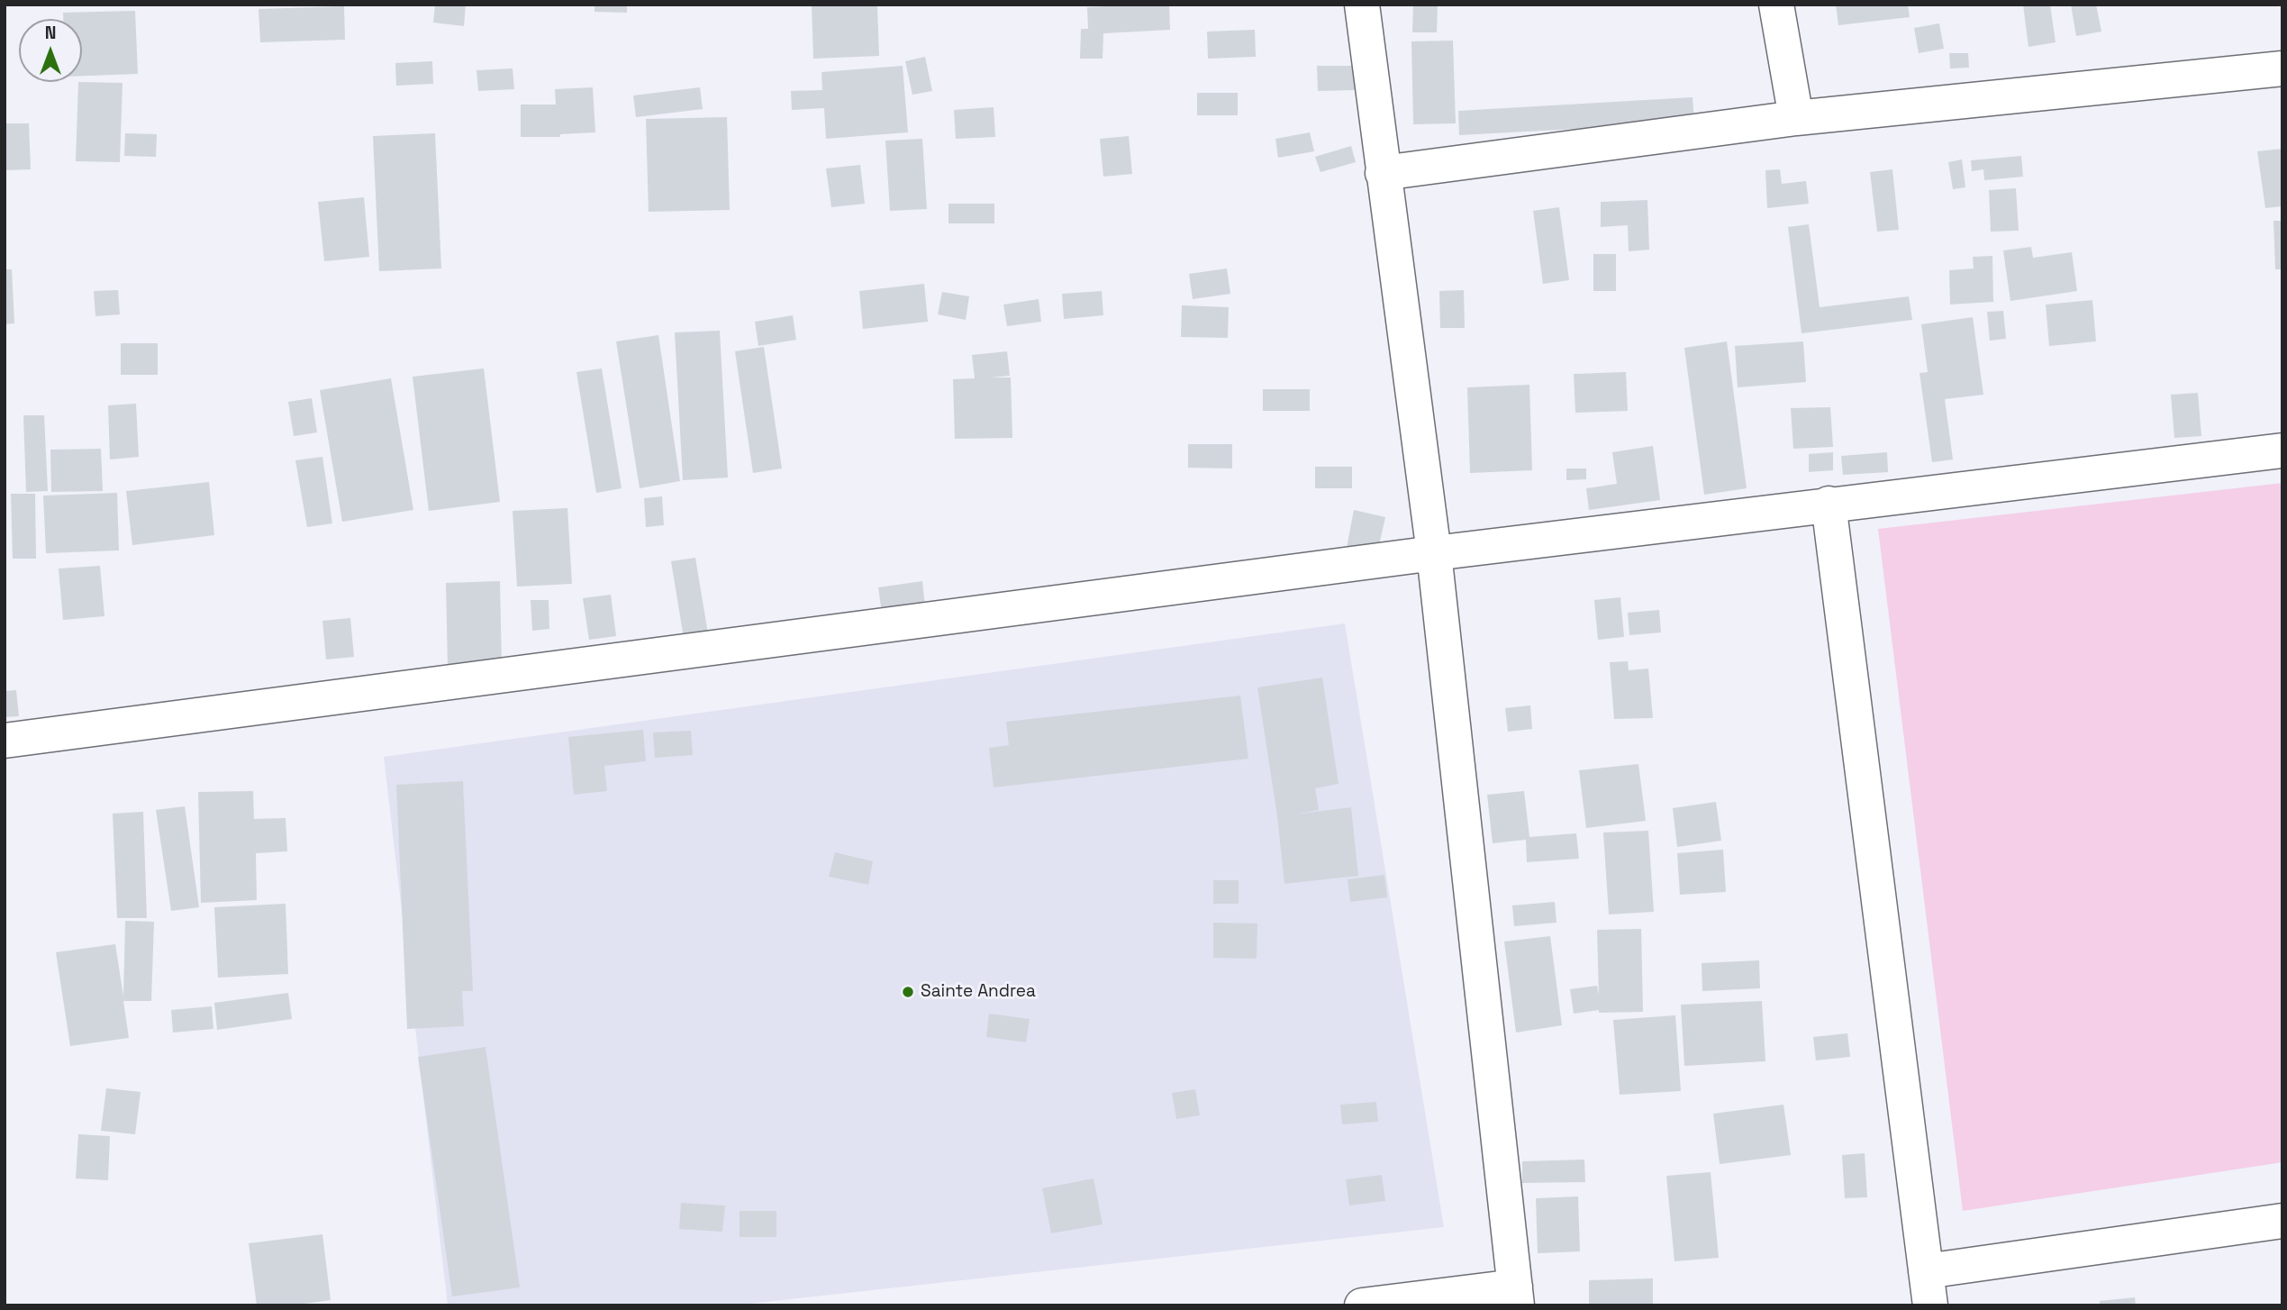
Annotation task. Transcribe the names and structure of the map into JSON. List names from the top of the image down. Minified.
{"places":["Sainte Andrea"],"north":"top"}
